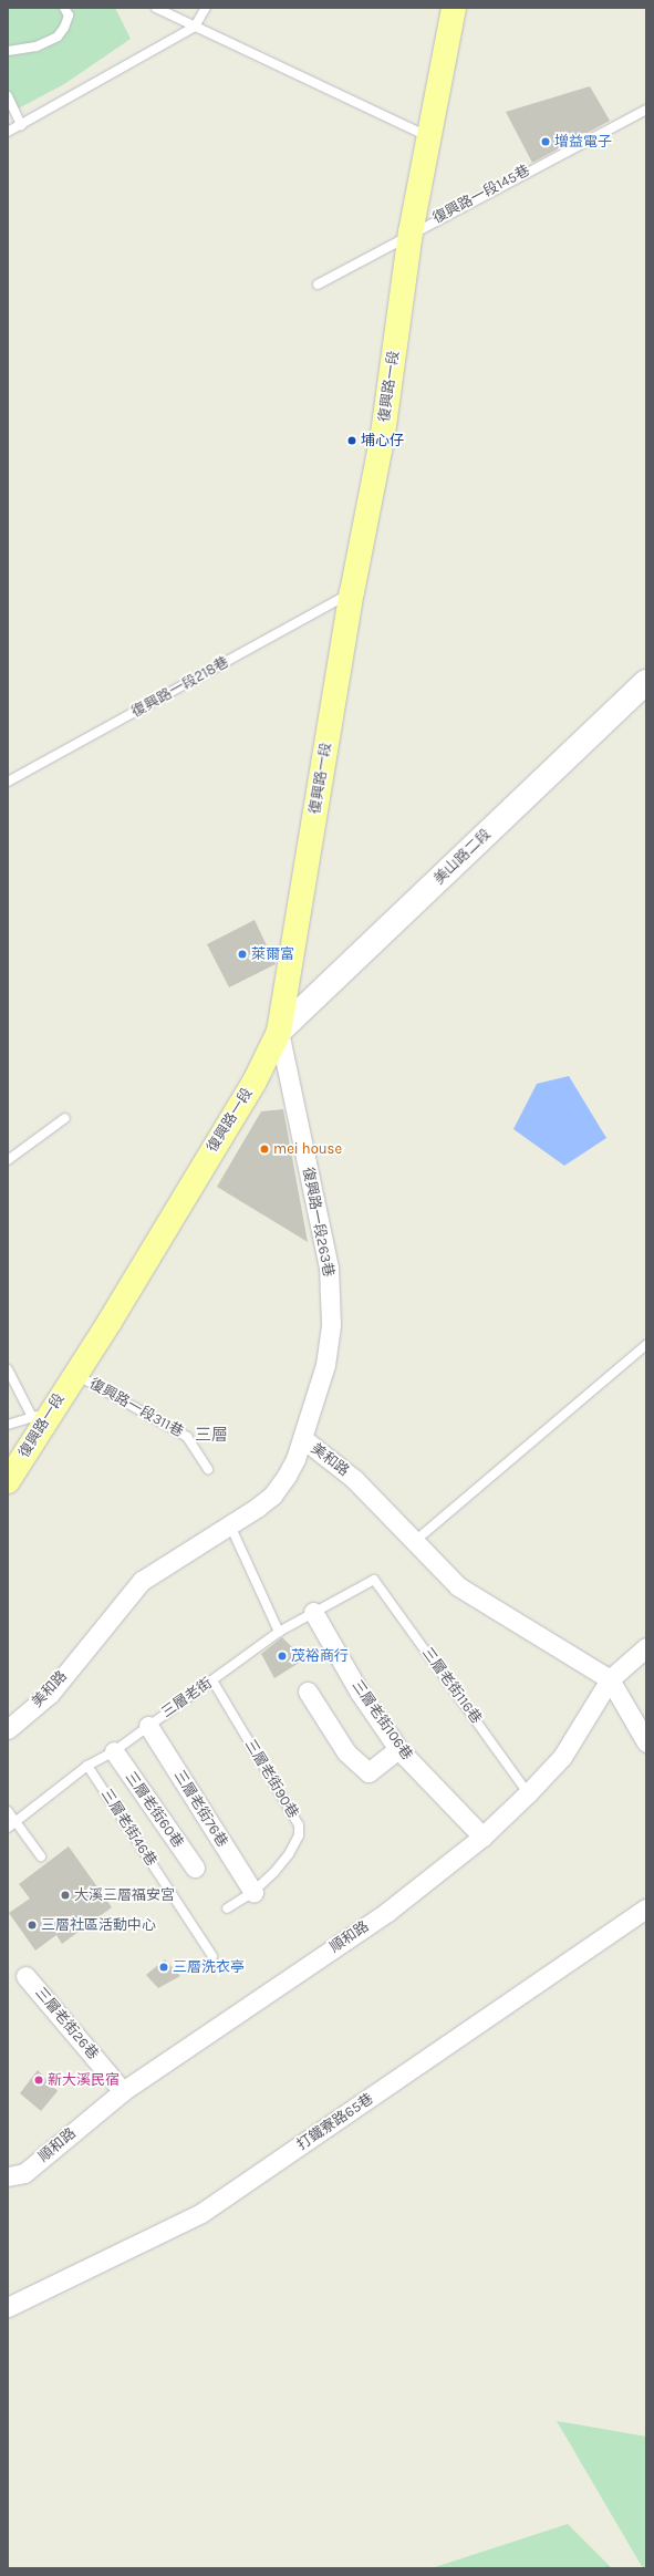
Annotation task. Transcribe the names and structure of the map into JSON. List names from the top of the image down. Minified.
{"streets":{"main road":["復興路一段"],"street":["美山路二段","復興路一段263巷","美和路","三層老街106巷","三層老街76巷","三層老街60巷","順和路","三層老街26巷","打鐵寮路65巷"],"lane":["復興路一段145巷","復興路一段218巷","復興路一段311巷","三層老街116巷","三層老街","三層老街90巷","三層老街46巷"]},"crossings":[["復興路一段145巷","復興路一段"],["復興路一段","復興路一段218巷"],["復興路一段","美山路二段"],["復興路一段","復興路一段263巷"],["復興路一段","復興路一段311巷"],["美山路二段","復興路一段263巷"],["復興路一段263巷","美和路"],["美和路","順和路"],["三層老街116巷","三層老街"],["三層老街116巷","順和路"],["三層老街","三層老街106巷"],["三層老街","三層老街90巷"],["三層老街","三層老街76巷"],["三層老街","三層老街60巷"],["三層老街","三層老街46巷"],["三層老街106巷","順和路"],["三層老街90巷","三層老街76巷"],["順和路","三層老街26巷"]],"districts":["三層"],"places":["增益電子","埔心仔","萊爾富","mei house","茂裕商行","大溪三層福安宮","三層社區活動中心","三層洗衣亭","新大溪民宿"]}
